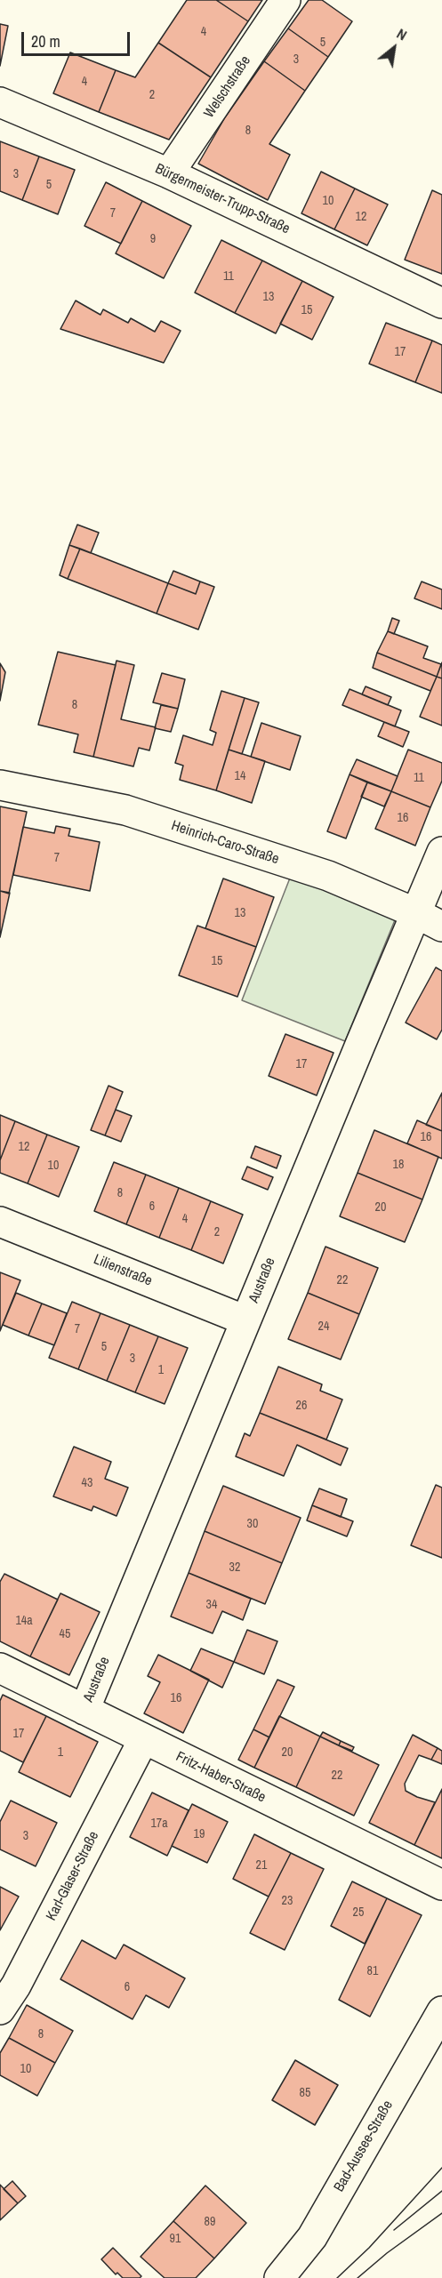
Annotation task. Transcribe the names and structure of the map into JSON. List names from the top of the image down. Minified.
{"streets":{"street":["Welschstraße","Bürgermeister-Trupp-Straße","Heinrich-Caro-Straße","Lilienstraße","Austraße","Fritz-Haber-Straße","Karl-Glaser-Straße","Bad-Aussee-Straße"]},"crossings":[["Welschstraße","Bürgermeister-Trupp-Straße"],["Heinrich-Caro-Straße","Austraße"],["Lilienstraße","Austraße"],["Austraße","Fritz-Haber-Straße"],["Fritz-Haber-Straße","Karl-Glaser-Straße"]],"house_numbers":["4","5","3","4","2","8","3","5","10","7","12","9","11","13","15","17","8","14","11","16","7","13","15","17","16","12","18","10","8","6","20","4","2","22","24","7","5","3","1","26","43","30","32","34","14a","45","16","17","1","20","22","17a","19","3","21","23","25","81","6","8","10","85","89","91"],"scale_bar":"20 m","north":"top right"}
